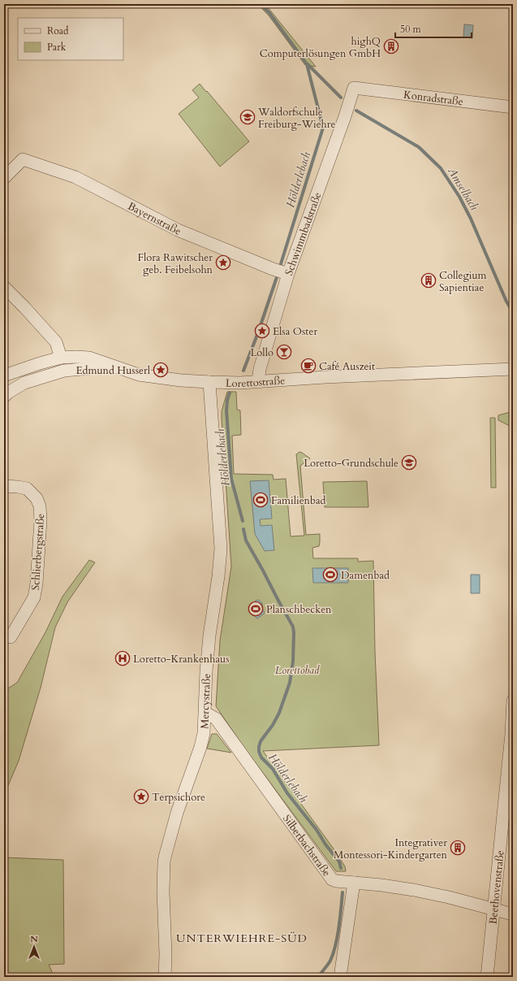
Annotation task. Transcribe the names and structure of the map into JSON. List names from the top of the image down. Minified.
{"streets":{"street":["Konradstraße","Bayernstraße","Schwimmbadstraße","Lorettostraße","Schlierbergstraße","Mercystraße","Silberbachstraße","Beethovenstraße"]},"crossings":[["Konradstraße","Schwimmbadstraße"],["Bayernstraße","Schwimmbadstraße"],["Schwimmbadstraße","Lorettostraße"],["Lorettostraße","Mercystraße"],["Mercystraße","Silberbachstraße"]],"districts":["UNTERWIEHRE-SÜD"],"water":["Hölderlebach","Amselbach"],"parks":["Lorettobad"],"places":{"building":["highQ Computerlösungen GmbH","Collegium Sapientiae","Integrativer Montessori-Kindergarten"],"school or university":["Waldorfschule Freiburg-Wiehre","Loretto-Grundschule"],"place":["Flora Rawitscher geb. Feibelsohn","Elsa Oster","Edmund Husserl","Terpsichore"],"bar":["Lollo"],"cafe":["Café Auszeit"],"sports":["Familienbad","Damenbad","Planschbecken"],"hospital":["Loretto-Krankenhaus"]},"legend":["Road","Park"],"scale_bar":"50 m","north":"top"}
